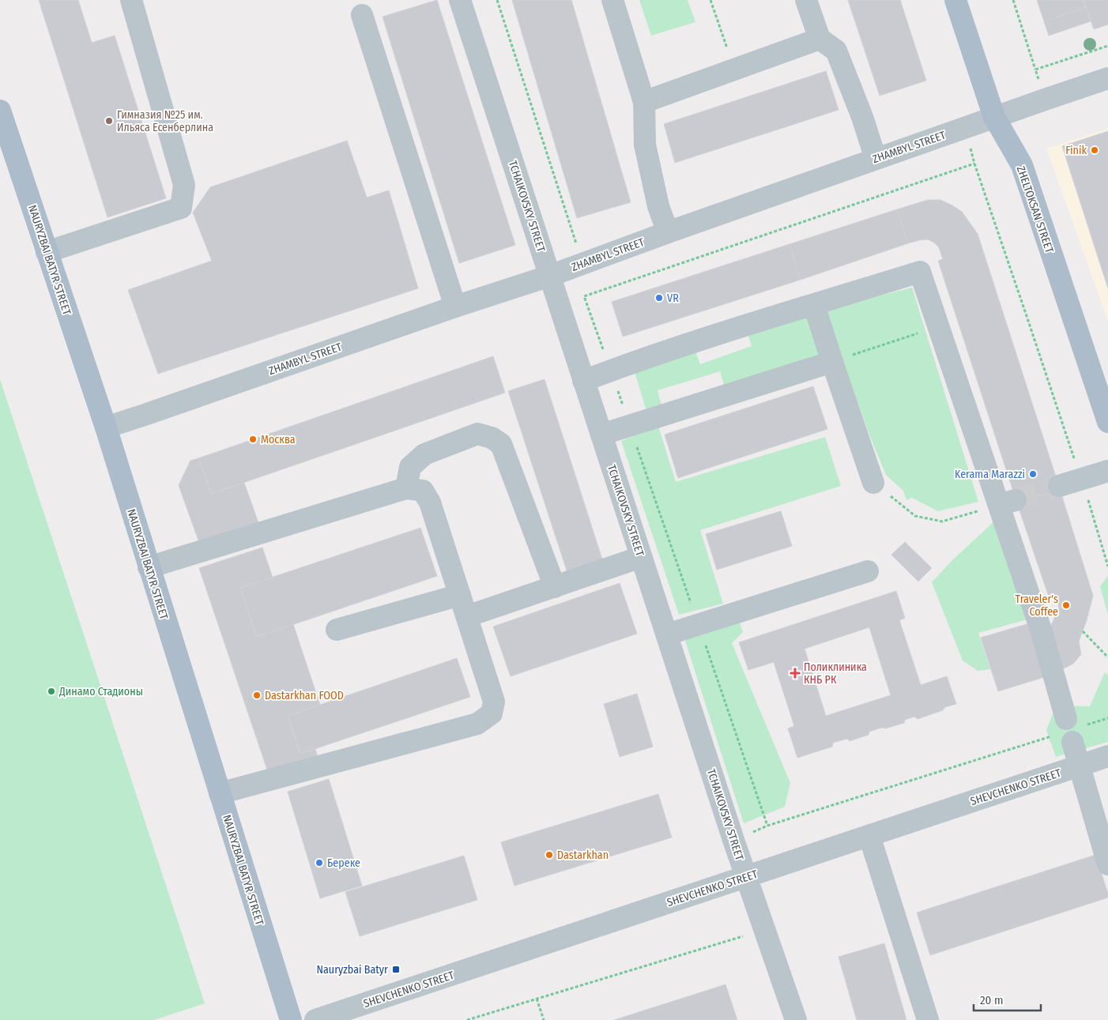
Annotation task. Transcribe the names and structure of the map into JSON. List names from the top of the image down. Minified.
{"streets":{"main road":["ZHELTOKSAN STREET","NAURYZBAI BATYR STREET"],"street":["ZHAMBYL STREET","TCHAIKOVSKY STREET","SHEVCHENKO STREET"]},"crossings":[["ZHAMBYL STREET","TCHAIKOVSKY STREET"],["ZHAMBYL STREET","ZHELTOKSAN STREET"],["ZHAMBYL STREET","NAURYZBAI BATYR STREET"],["TCHAIKOVSKY STREET","SHEVCHENKO STREET"]],"places":{"other":["Гимназия №25 им. Ильяса Есенберлина","Finik","VR","Москва","Kerama Marazzi","Traveler's Coffee","Динамо Стадионы","Dastarkhan FOOD","Dastarkhan","Береке"],"health":["Поликлиника КНБ РК"],"transit":["Nauryzbai Batyr"]},"scale_bar":"20 m"}
